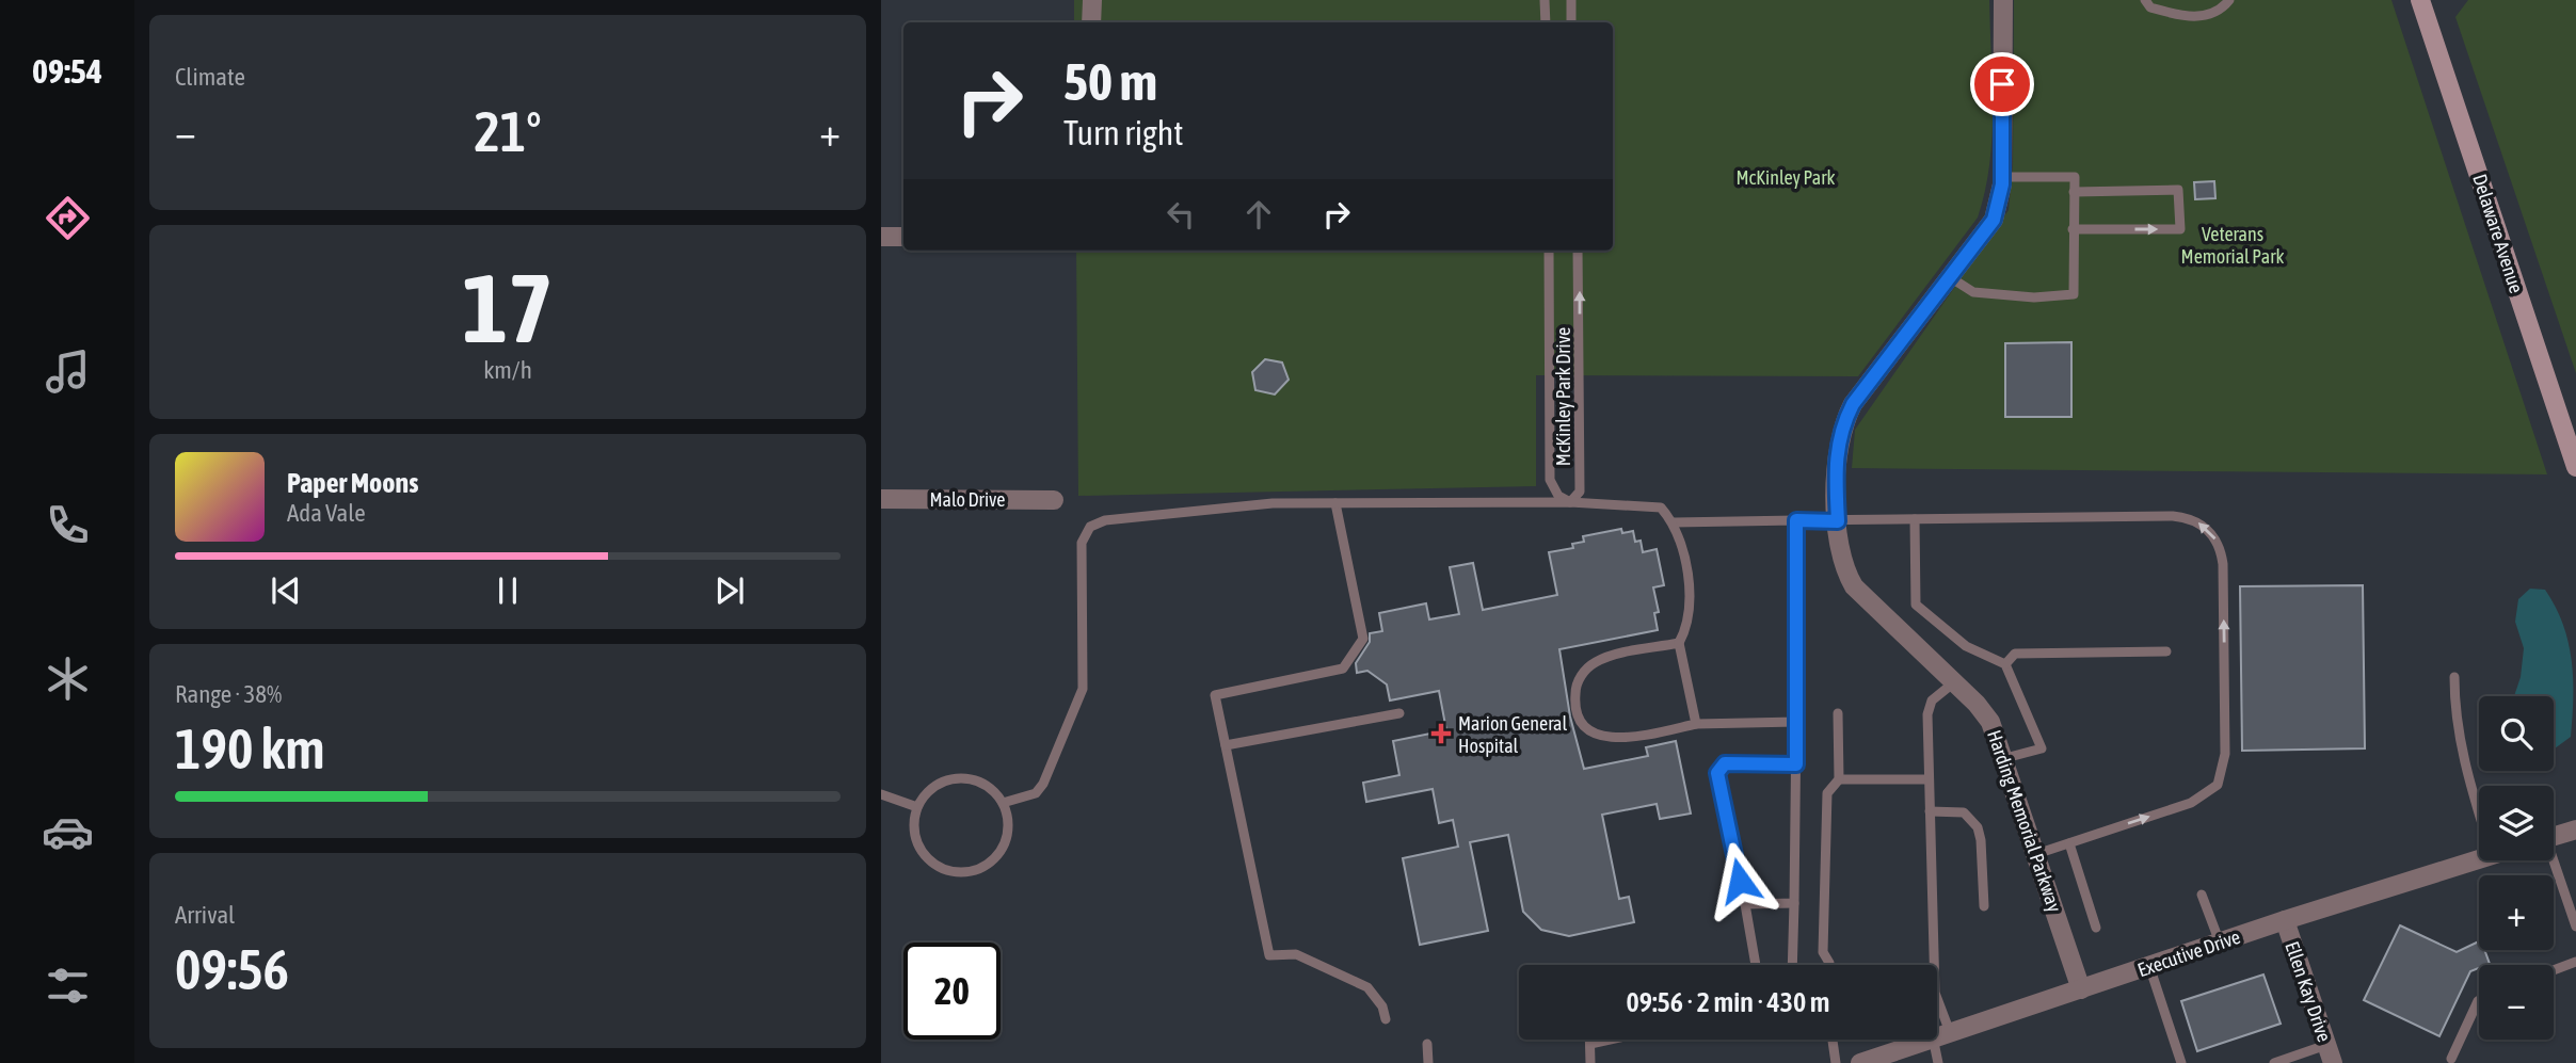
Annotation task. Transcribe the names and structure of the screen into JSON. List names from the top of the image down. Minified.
{"streets":{"main road":["Delaware Avenue"],"street":["Malo Drive","Harding Memorial Parkway","Executive Drive","Ellen Kay Drive"],"lane":["McKinley Park Drive"]},"crossings":[["Harding Memorial Parkway","Executive Drive"],["Executive Drive","Ellen Kay Drive"]],"parks":["McKinley Park","Veterans Memorial Park"],"places":{"health":["Marion General Hospital"]},"page":{"tabs":"09:54","tile":["Climate",["17","km/h"],["Range · 38%","190 km"],["Arrival","09:56"]],"turn":["50 m","Turn right"],"heat":["−","21°","+"],"song":["Paper Moons","Ada Vale"],"map_buttons":["+","−"],"limit":"20","trip":"09:56 · 2 min · 430 m"}}
